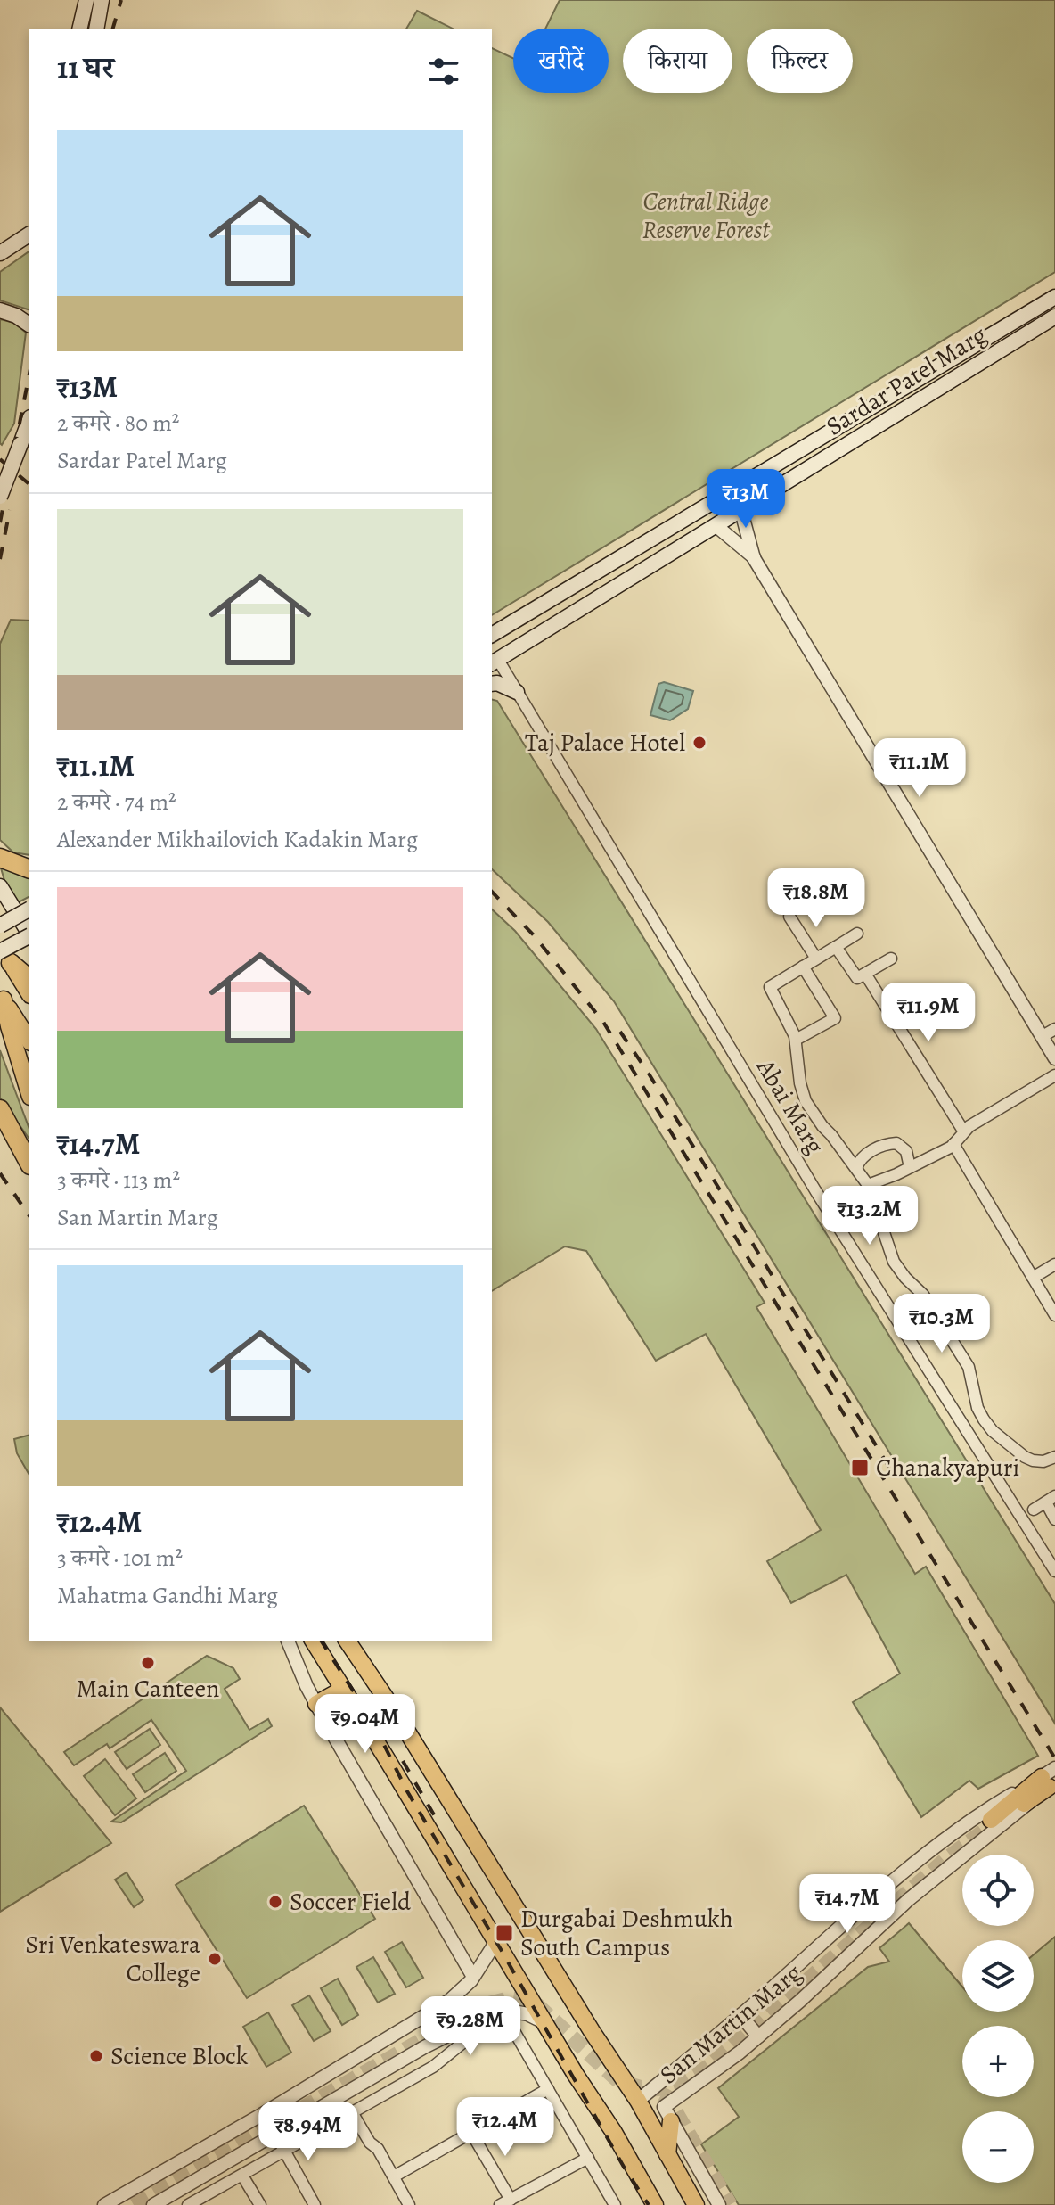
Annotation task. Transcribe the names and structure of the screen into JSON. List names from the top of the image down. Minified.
{"streets":{"main road":["Sardar Patel Marg"],"street":["Abai Marg","San Martin Marg"]},"crossings":[["Sardar Patel Marg","Abai Marg"]],"parks":["Central Ridge Reserve Forest"],"places":{"other":["Taj Palace Hotel","Main Canteen","Soccer Field","Sri Venkateswara College","Science Block"],"transit":["Chanakyapuri","Durgabai Deshmukh South Campus"]},"page":{"chip":["खरीदें","किराया","फ़िल्टर"],"heading":"11 घर","list":[{"name":"₹13M","note":"2 कमरे · 80 m² · Sardar Patel Marg"},{"name":"₹11.1M","note":"2 कमरे · 74 m² · Alexander Mikhailovich Kadakin Marg"},{"name":"₹14.7M","note":"3 कमरे · 113 m² · San Martin Marg"},{"name":"₹12.4M","note":"3 कमरे · 101 m² · Mahatma Gandhi Marg"}],"price":["₹13M","₹11.1M","₹18.8M","₹11.9M","₹13.2M","₹10.3M","₹9.04M","₹14.7M","₹9.28M","₹12.4M","₹8.94M"],"map_buttons":["+","−"]}}
